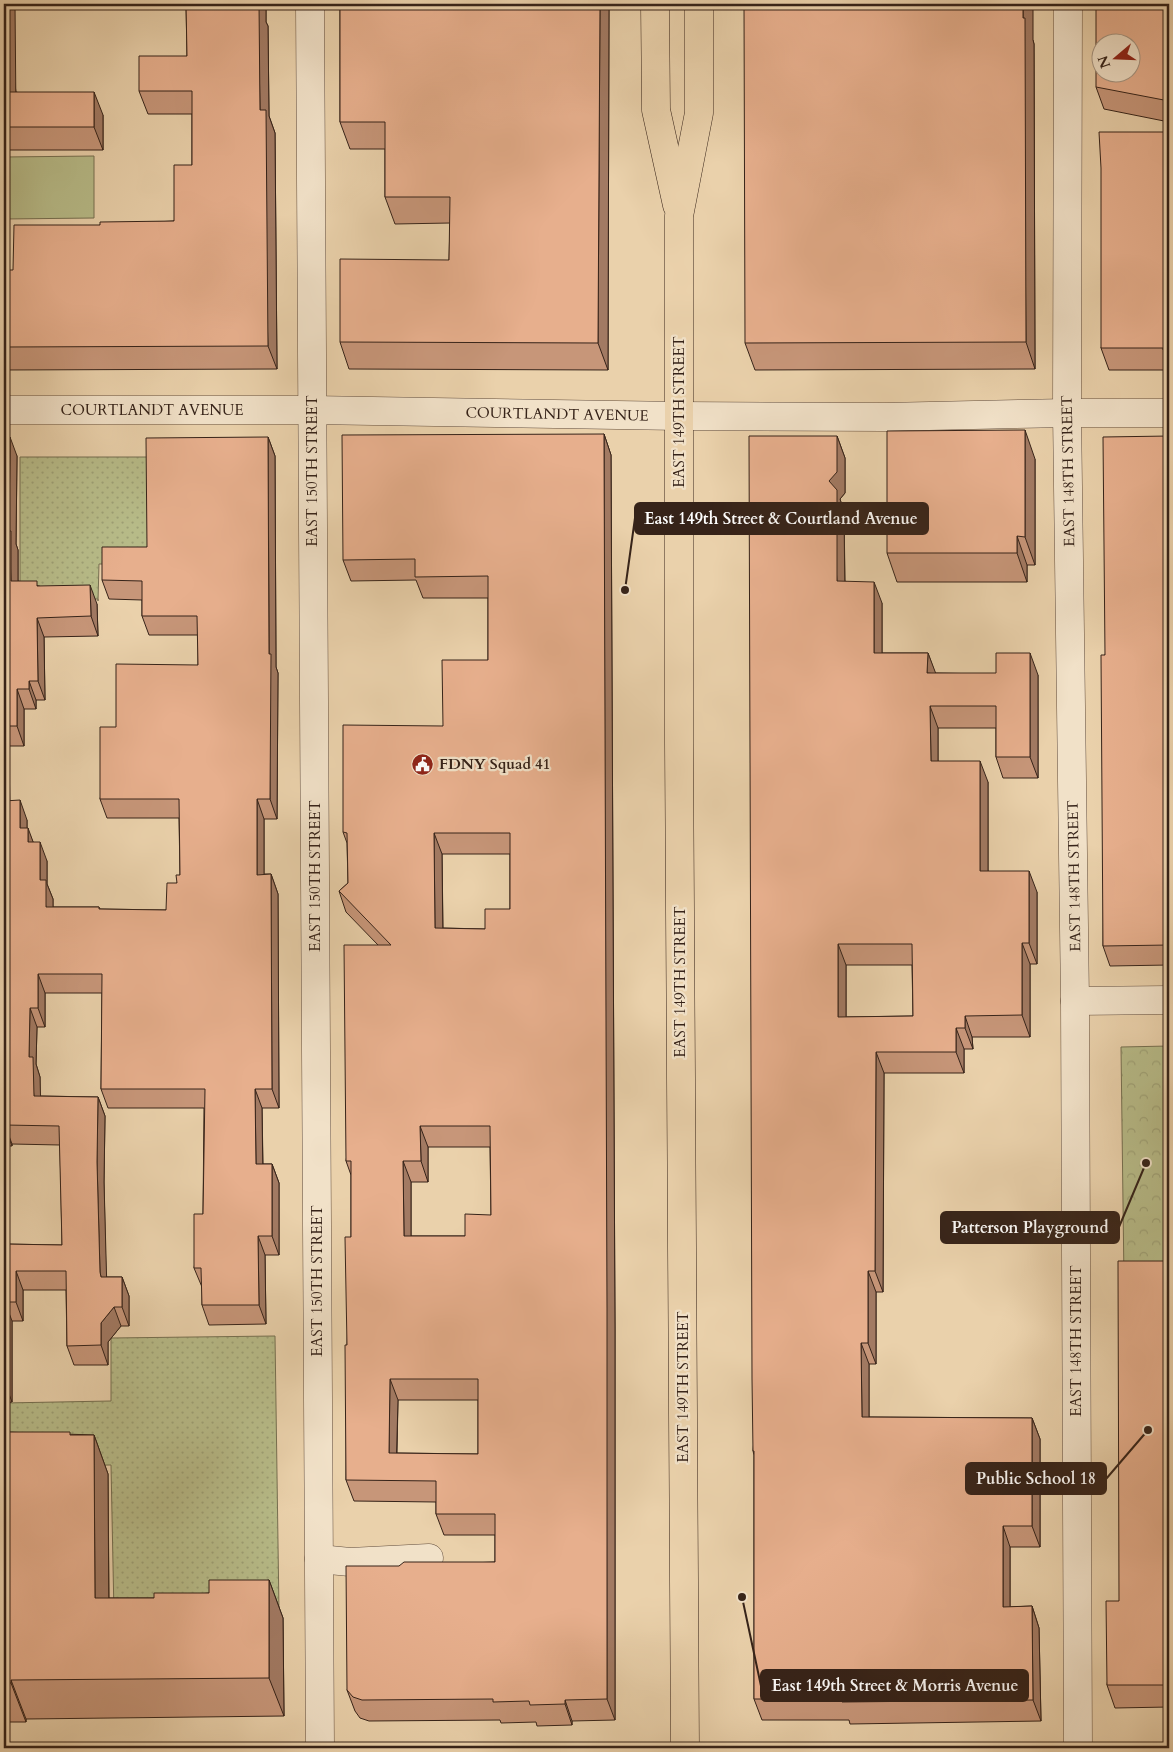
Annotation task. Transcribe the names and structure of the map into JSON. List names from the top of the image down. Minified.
{"streets":{"main road":["EAST 149TH STREET"],"street":["COURTLANDT AVENUE","EAST 150TH STREET","EAST 148TH STREET"]},"crossings":[["COURTLANDT AVENUE","EAST 149TH STREET"],["COURTLANDT AVENUE","EAST 150TH STREET"],["COURTLANDT AVENUE","EAST 148TH STREET"]],"places":{"other":["East 149th Street & Courtland Avenue","Patterson Playground","Public School 18","East 149th Street & Morris Avenue"],"public building":["FDNY Squad 41"]},"north":"left"}
